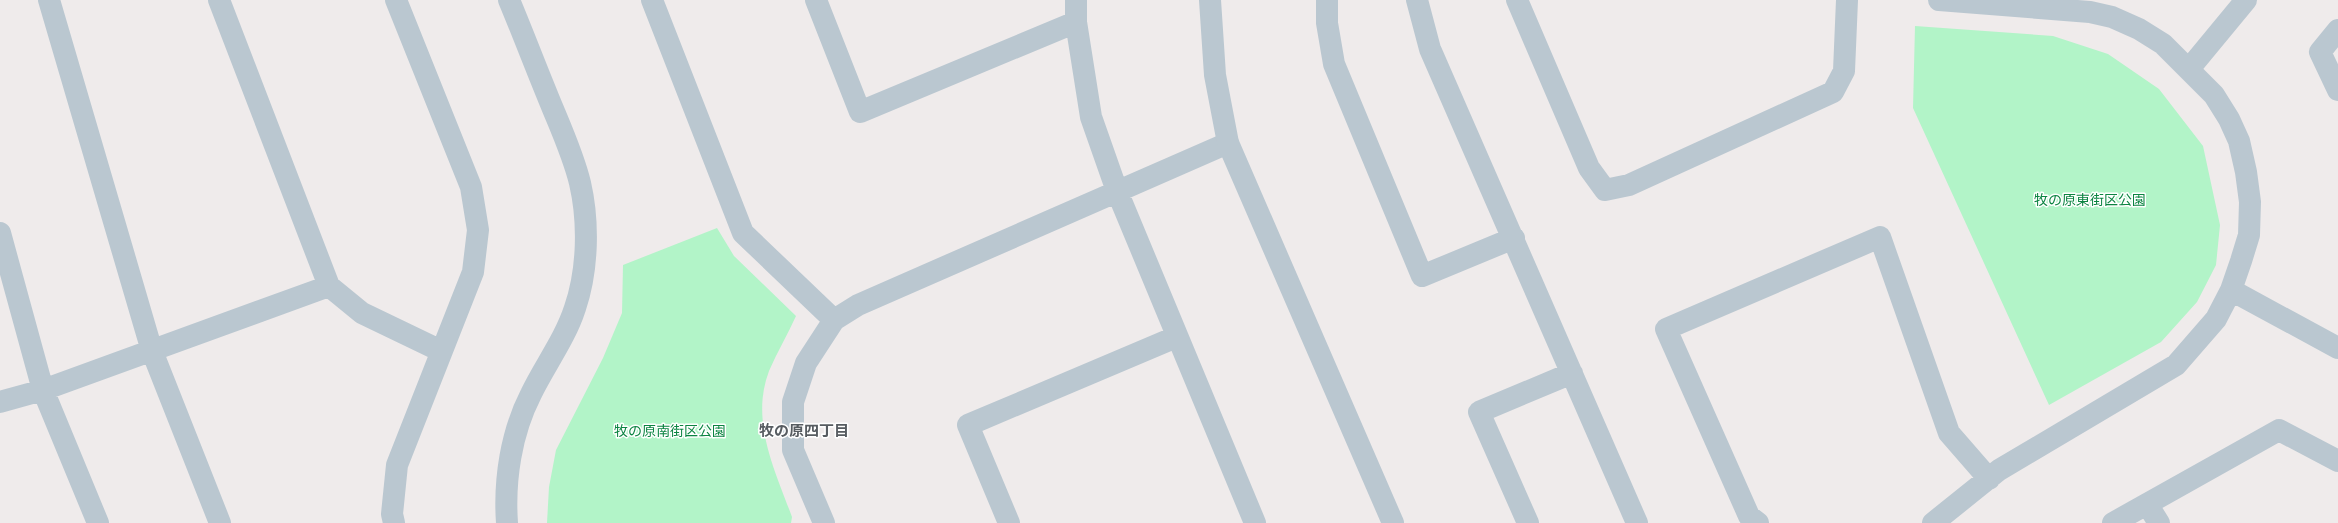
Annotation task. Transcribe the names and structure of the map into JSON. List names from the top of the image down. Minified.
{"districts":["牧の原四丁目"],"parks":["牧の原東街区公園","牧の原南街区公園"]}
